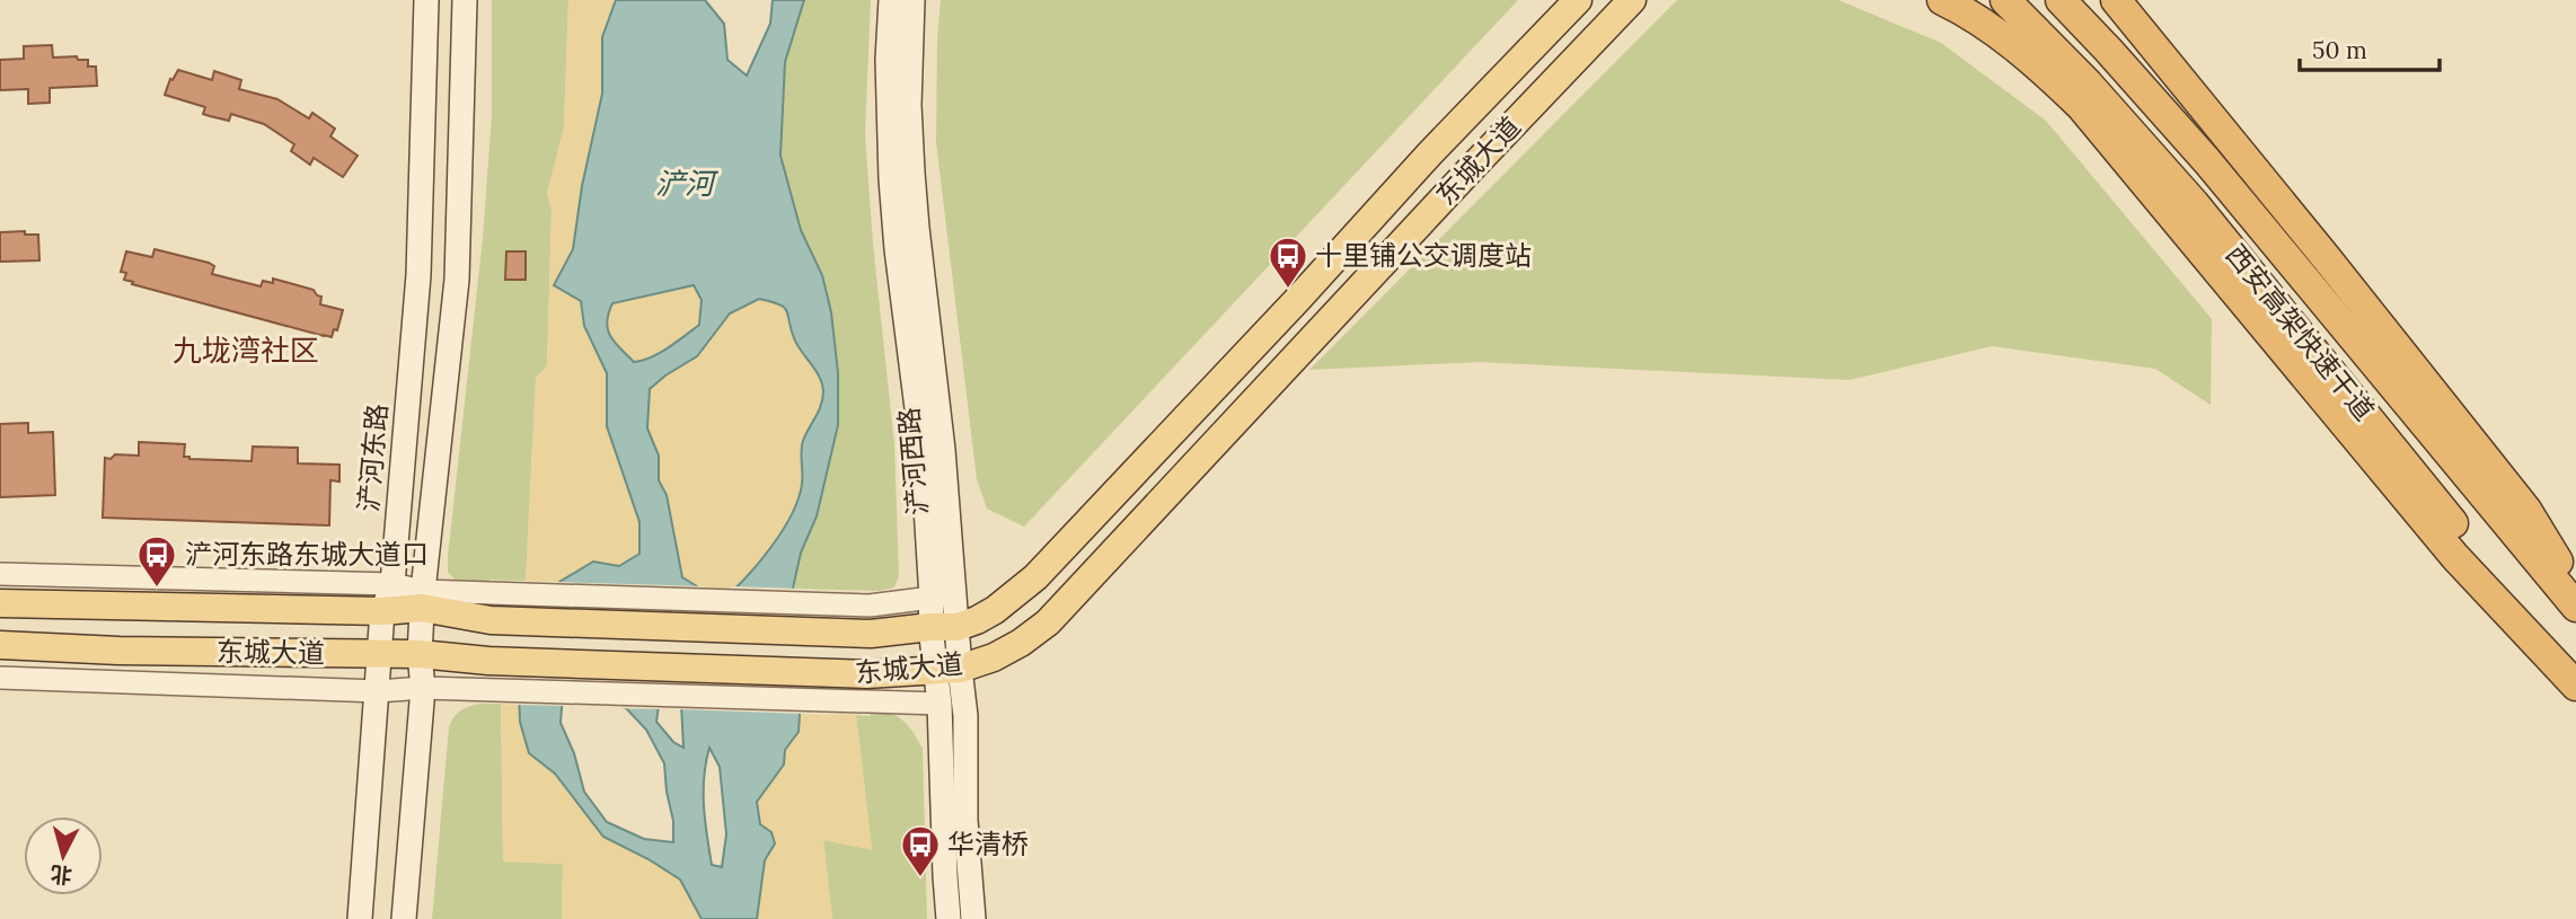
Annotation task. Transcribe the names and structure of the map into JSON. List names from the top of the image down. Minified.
{"streets":{"highway":["西安高架快速干道"],"main road":["东城大道","浐河东路","浐河西路"]},"crossings":[["东城大道","浐河东路"],["东城大道","浐河西路"]],"districts":["九垅湾社区"],"water":["浐河"],"places":{"bus stop":["十里铺公交调度站","浐河东路东城大道口","华清桥"]},"scale_bar":"50 m","north":"bottom"}
